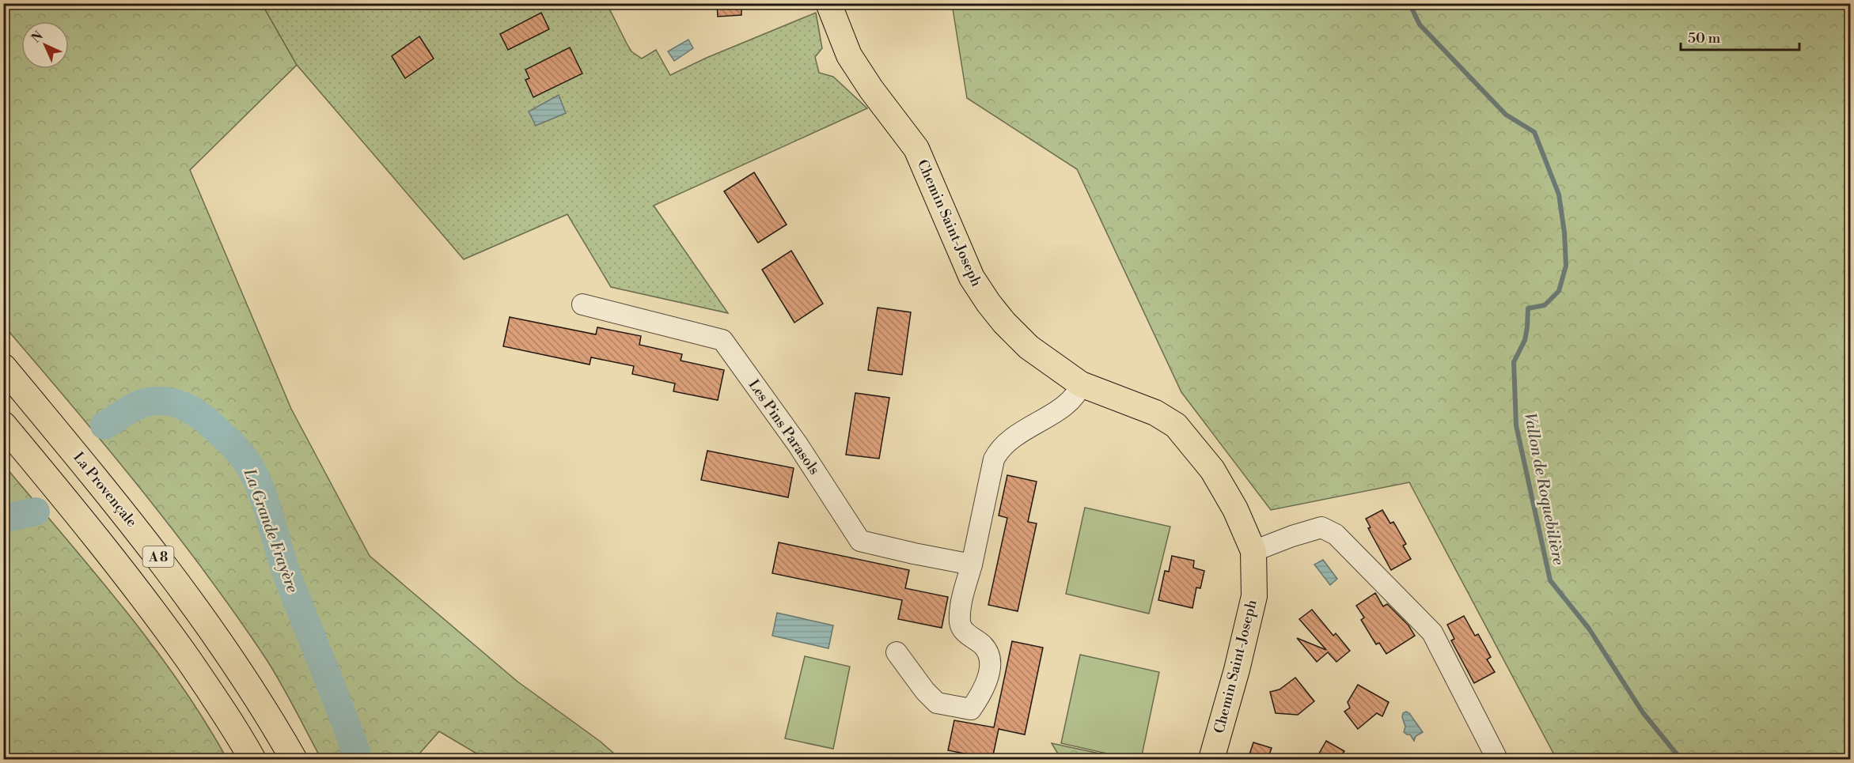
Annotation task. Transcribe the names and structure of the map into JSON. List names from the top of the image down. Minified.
{"streets":{"highway":["La Provençale","A 8"],"main road":["Chemin Saint-Joseph"],"street":["Les Pins Parasols"]},"water":["Vallon de Roquebilière","La Grande Frayère"],"scale_bar":"50 m","north":"top left"}
